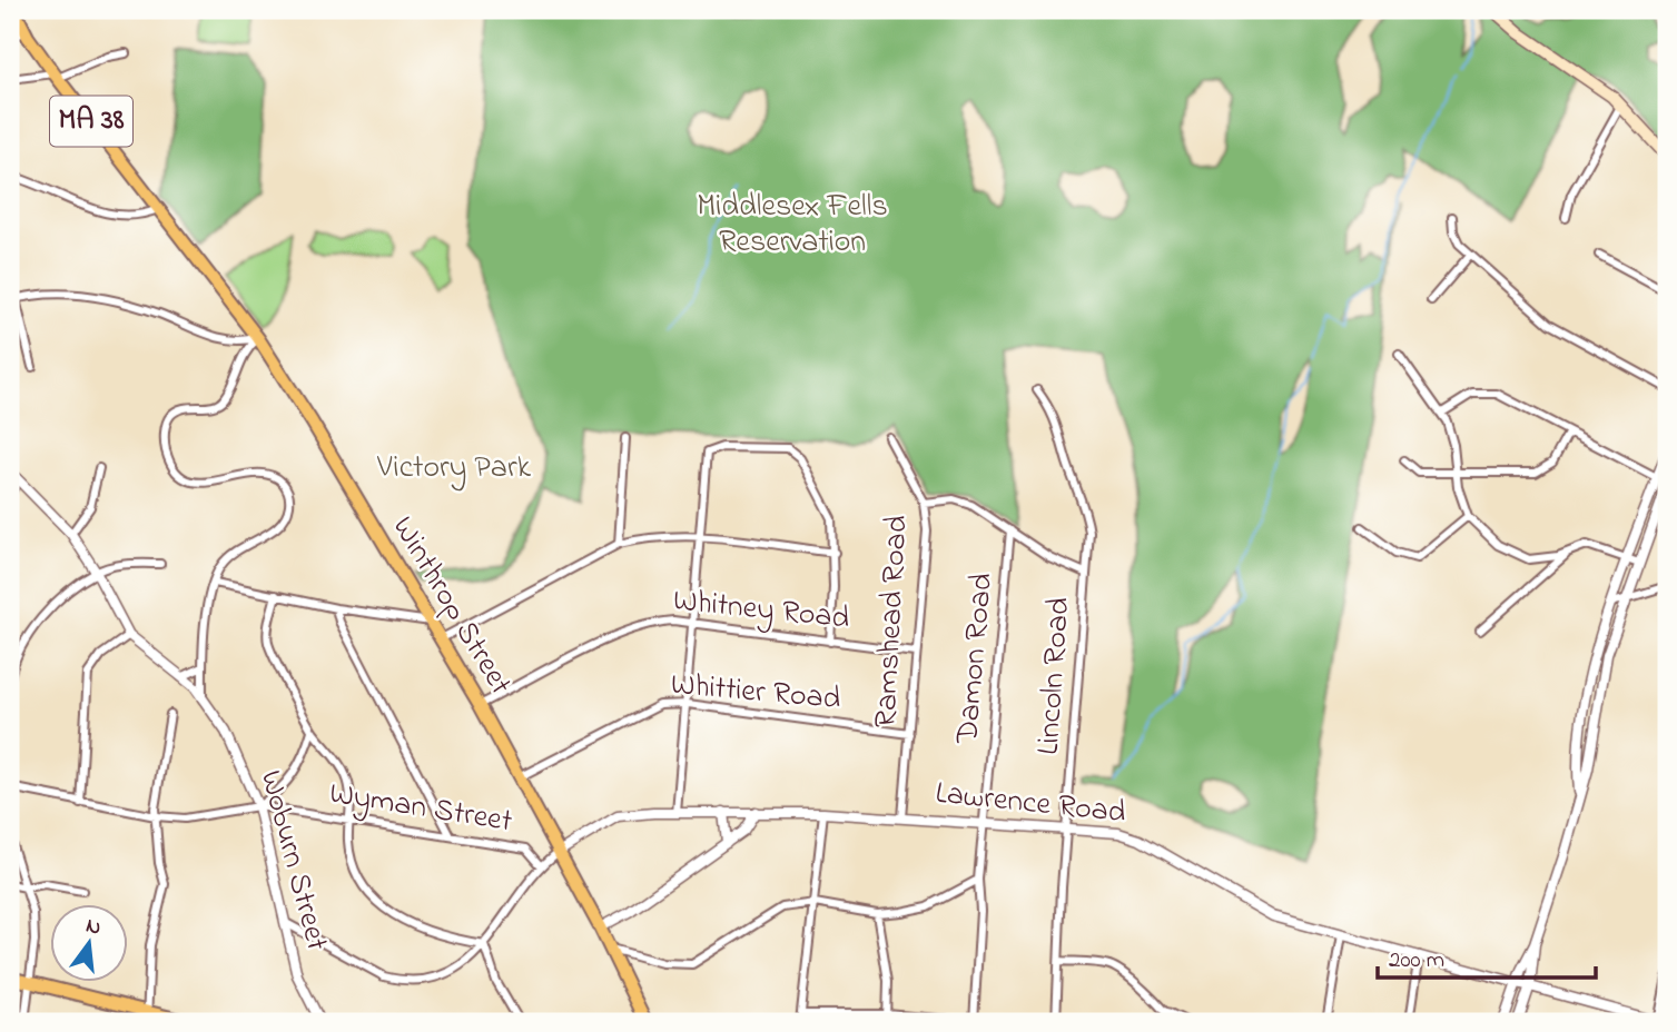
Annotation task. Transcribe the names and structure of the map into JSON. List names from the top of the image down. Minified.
{"streets":{"main road":["MA 38","Winthrop Street"],"street":["Whitney Road","Ramshead Road","Damon Road","Lincoln Road","Whittier Road","Lawrence Road","Wyman Street","Woburn Street"]},"crossings":[["Winthrop Street","Whitney Road"],["Winthrop Street","Whittier Road"],["Winthrop Street","Lawrence Road"],["Whitney Road","Ramshead Road"],["Ramshead Road","Whittier Road"],["Ramshead Road","Lawrence Road"],["Damon Road","Lawrence Road"],["Lincoln Road","Lawrence Road"],["Wyman Street","Woburn Street"]],"parks":["Middlesex Fells Reservation","Victory Park"],"scale_bar":"200 m","north":"top"}
